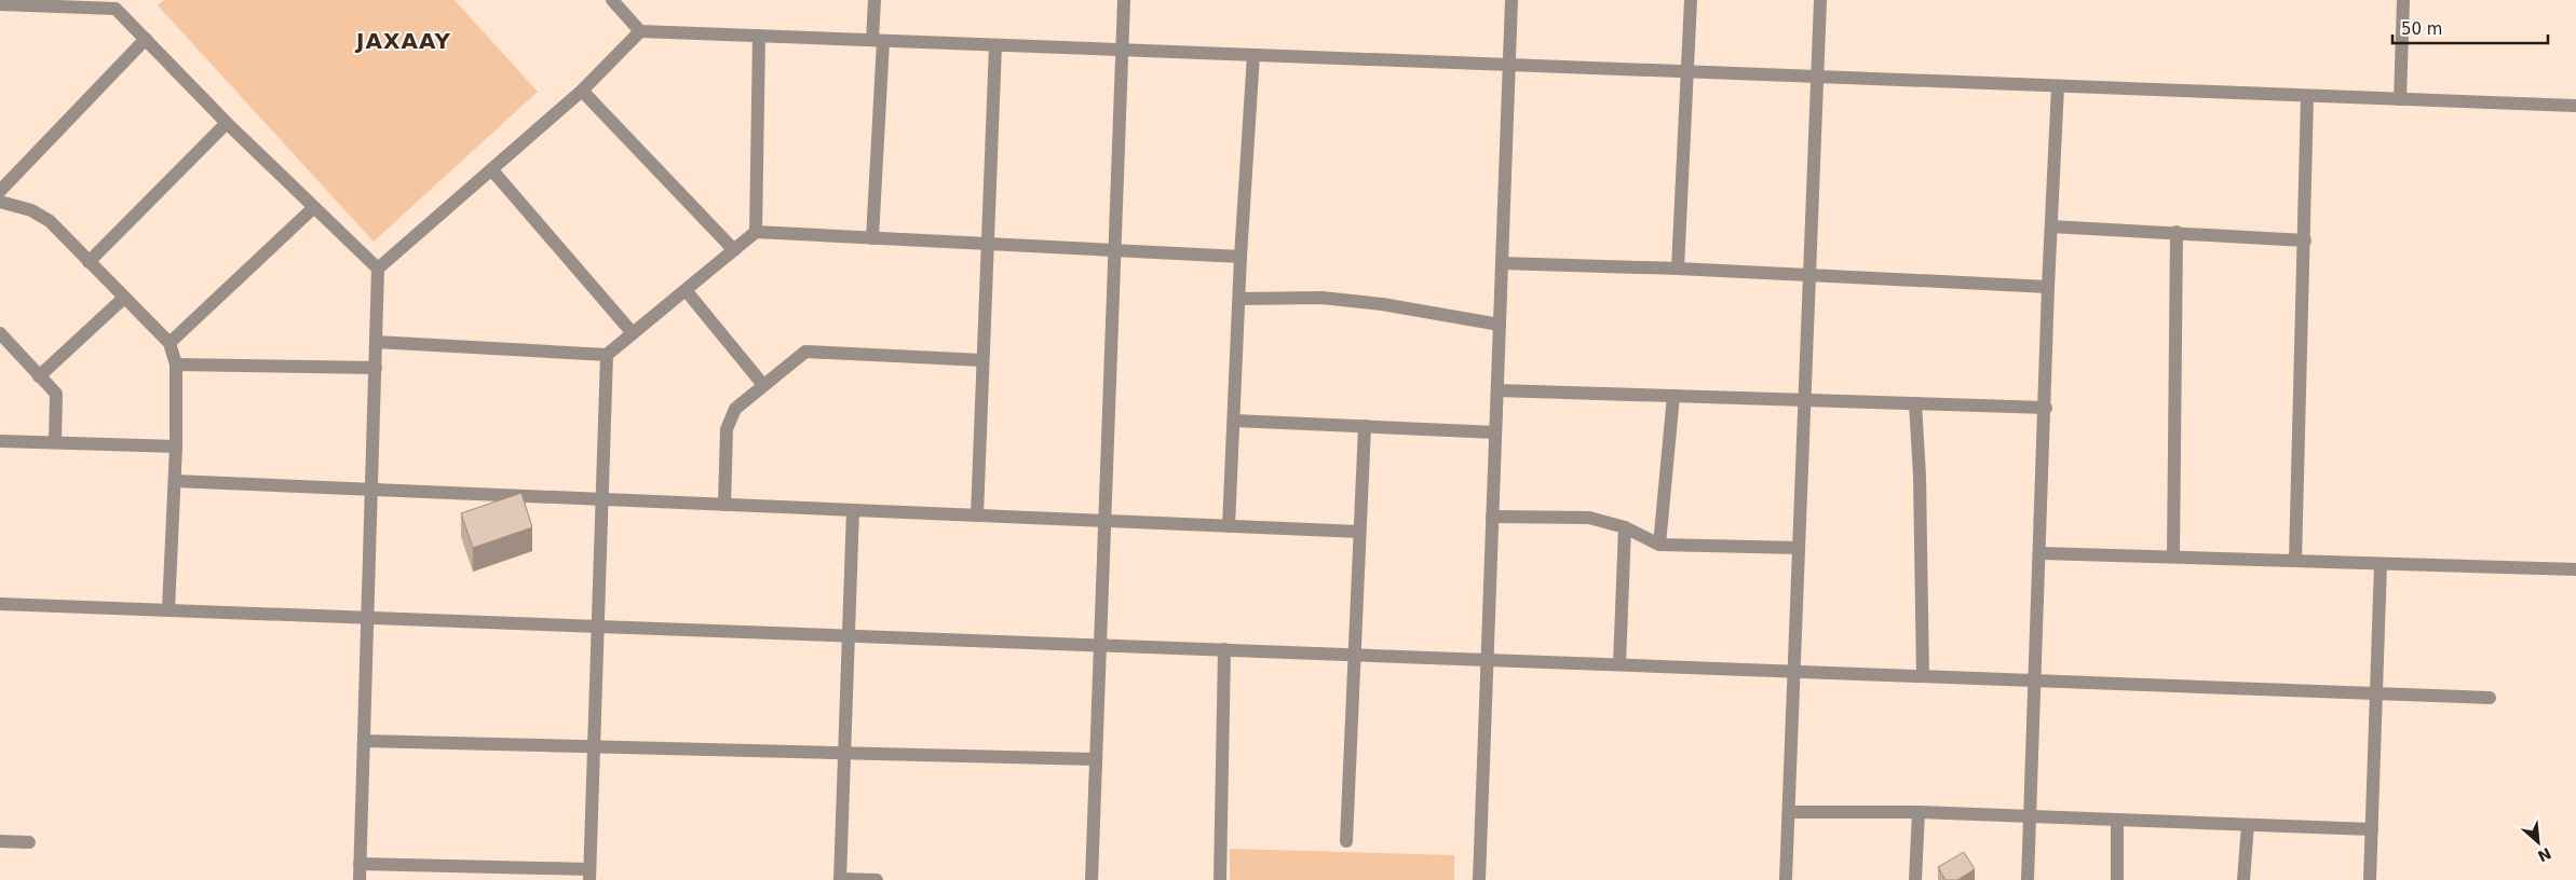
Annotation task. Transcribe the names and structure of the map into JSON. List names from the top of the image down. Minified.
{"districts":["JAXAAY"],"scale_bar":"50 m","north":"bottom right"}
